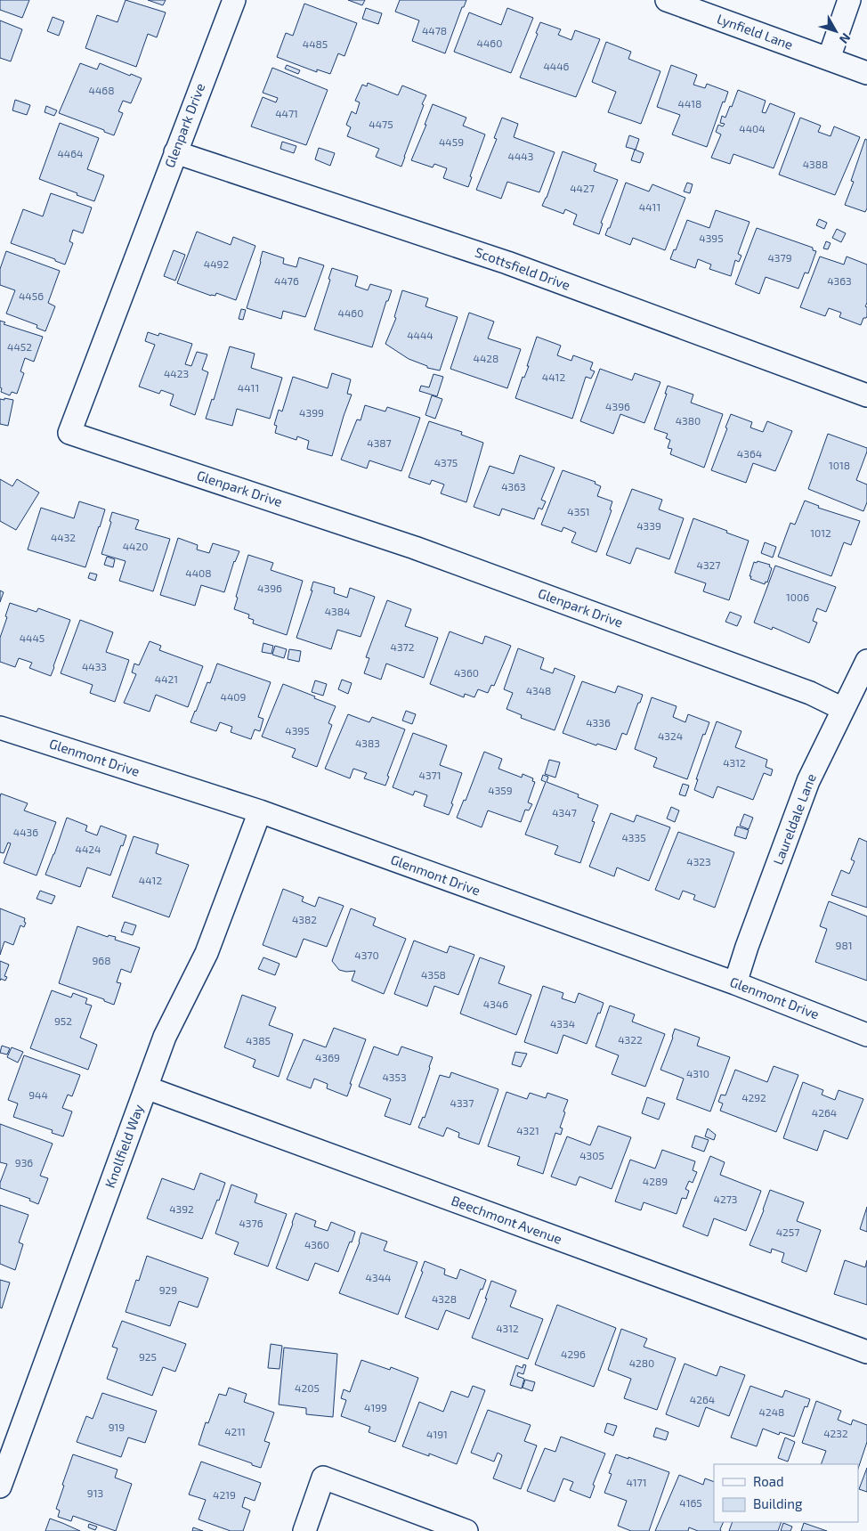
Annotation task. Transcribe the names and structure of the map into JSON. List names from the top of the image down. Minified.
{"streets":{"street":["Lynfield Lane","Glenpark Drive","Scottsfield Drive","Glenmont Drive","Laureldale Lane","Knollfield Way","Beechmont Avenue"]},"crossings":[["Glenpark Drive","Scottsfield Drive"],["Glenpark Drive","Laureldale Lane"],["Glenmont Drive","Laureldale Lane"],["Glenmont Drive","Knollfield Way"],["Knollfield Way","Beechmont Avenue"]],"house_numbers":["4478","4460","4485","4446","4468","4418","4471","4475","4404","4459","4464","4443","4388","4427","4411","4395","4379","4492","4476","4363","4456","4460","4444","4452","4428","4423","4412","4411","4396","4399","4380","4387","4364","4375","1018","4363","4351","4339","1012","4432","4420","4327","4408","4396","1006","4384","4445","4372","4433","4360","4421","4348","4409","4336","4395","4324","4383","4312","4371","4359","4347","4436","4335","4424","4323","4412","4382","981","4370","968","4358","4346","952","4334","4322","4385","4369","4310","4353","944","4292","4337","4264","4321","4305","936","4289","4273","4392","4376","4257","4360","4344","929","4328","4312","4296","925","4280","4205","4264","4199","4248","919","4211","4232","4191","4171","913","4219","4165"],"legend":["Road","Building"],"north":"bottom right"}
